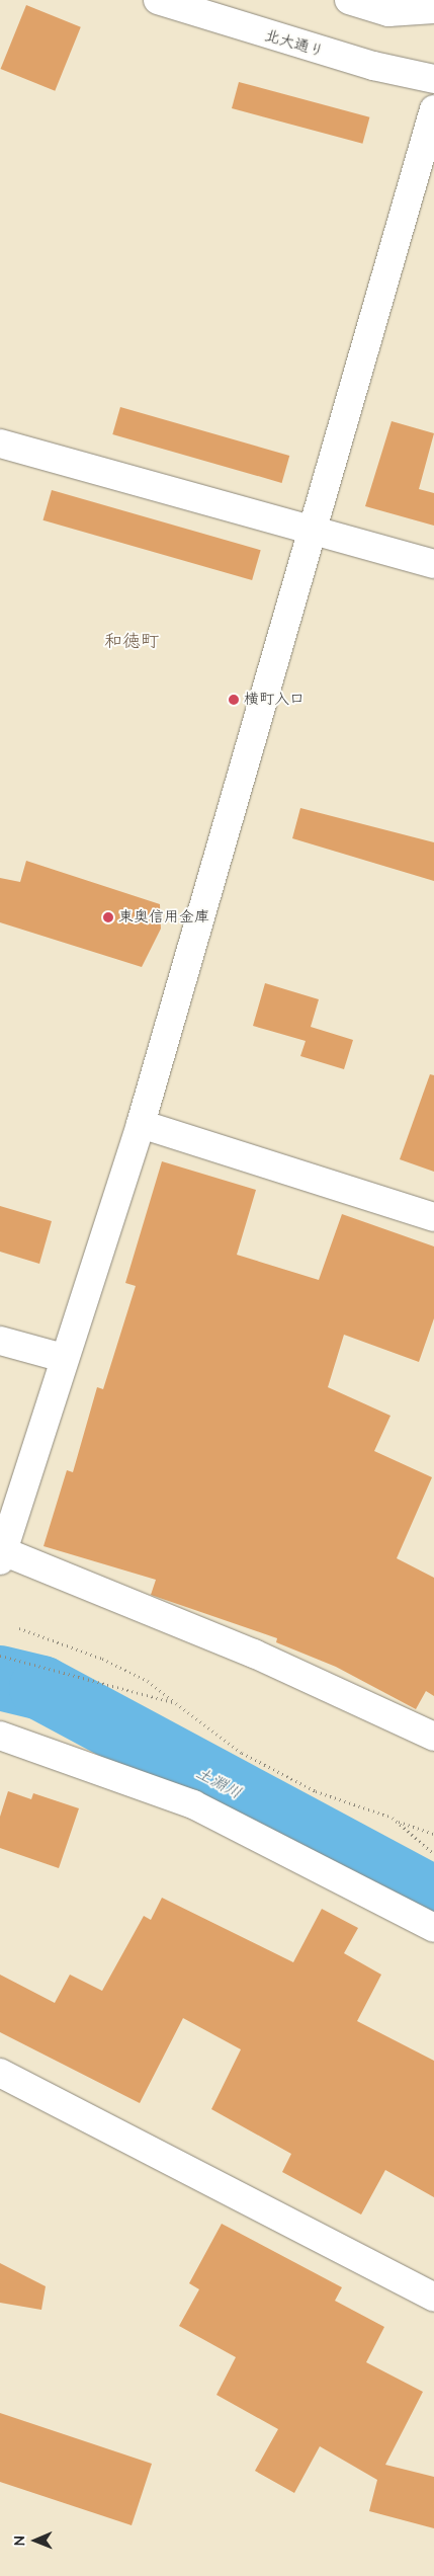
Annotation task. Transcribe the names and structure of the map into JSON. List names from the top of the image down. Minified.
{"streets":{"street":["北大通り"]},"districts":["和徳町"],"water":["土淵川"],"places":["横町入口","東奥信用金庫"],"north":"left"}
